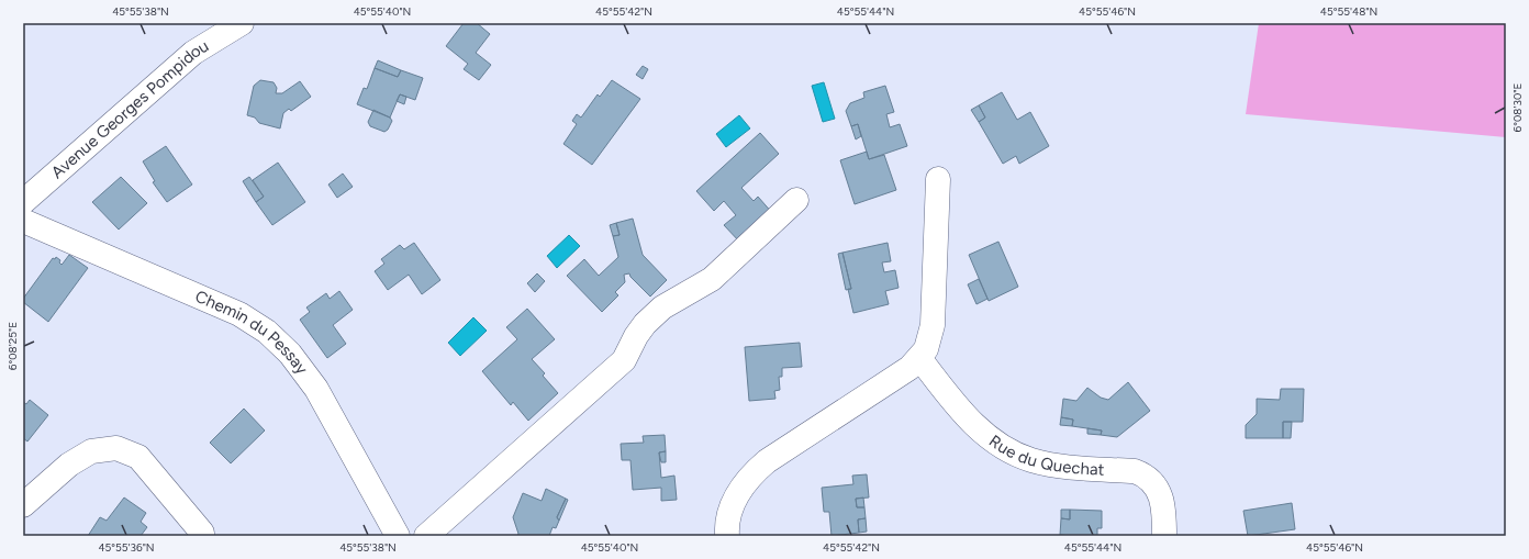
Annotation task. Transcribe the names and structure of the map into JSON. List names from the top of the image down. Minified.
{"streets":{"street":["Avenue Georges Pompidou","Chemin du Pessay","Rue du Quechat"]},"coordinates":["45°55'38\"N","45°55'40\"N","45°55'42\"N","45°55'44\"N","45°55'46\"N","45°55'48\"N","6°08'30\"E","6°08'25\"E","45°55'36\"N"]}
